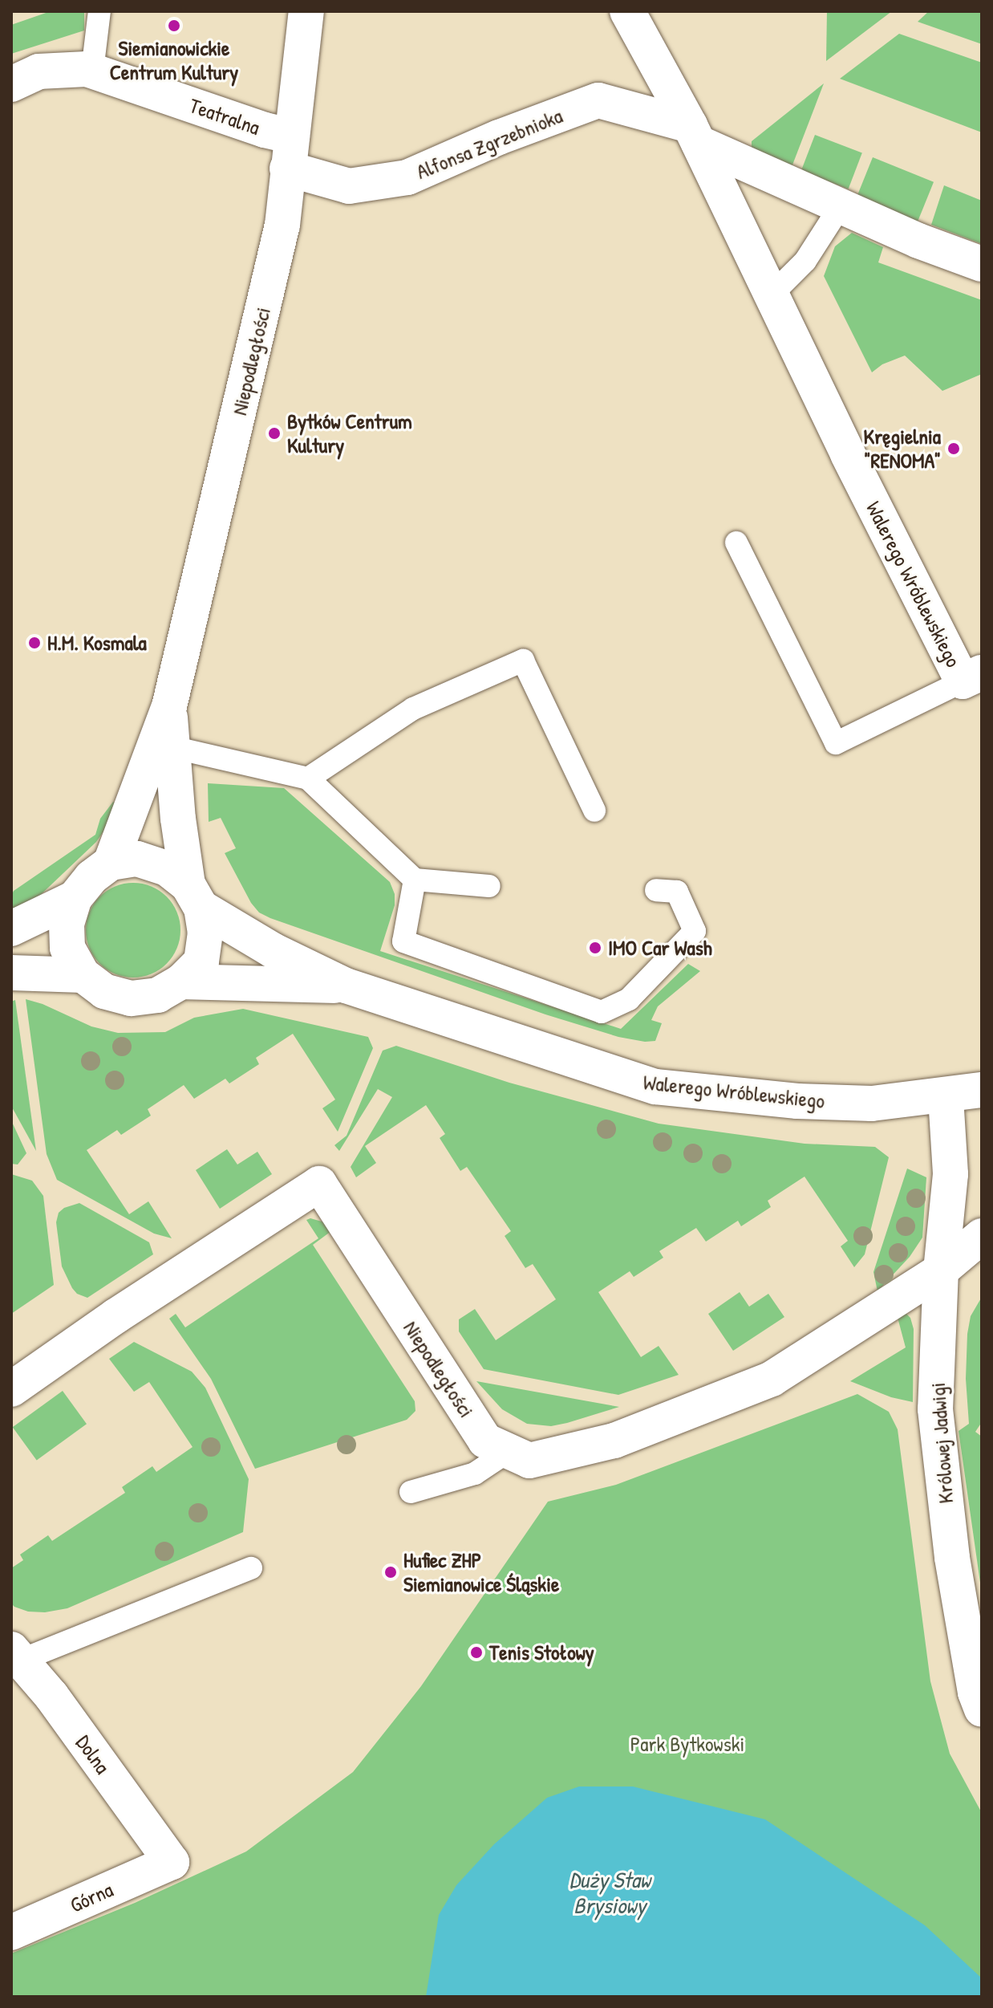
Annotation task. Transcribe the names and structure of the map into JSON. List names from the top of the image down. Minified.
{"streets":{"street":["Teatralna","Alfonsa Zgrzebnioka","Niepodległości","Walerego Wróblewskiego","Królowej Jadwigi","Dolna","Górna"]},"crossings":[["Teatralna","Alfonsa Zgrzebnioka"],["Teatralna","Niepodległości"],["Alfonsa Zgrzebnioka","Niepodległości"],["Alfonsa Zgrzebnioka","Walerego Wróblewskiego"],["Niepodległości","Walerego Wróblewskiego"],["Niepodległości","Królowej Jadwigi"],["Walerego Wróblewskiego","Królowej Jadwigi"],["Dolna","Górna"]],"water":["Duży Staw Brysiowy"],"parks":["Park Bytkowski"],"places":["Siemianowickie Centrum Kultury","Bytków Centrum Kultury","Kręgielnia \"RENOMA\"","H.M. Kosmala","IMO Car Wash","Hufiec ZHP Siemianowice Śląskie","Tenis Stołowy"]}
